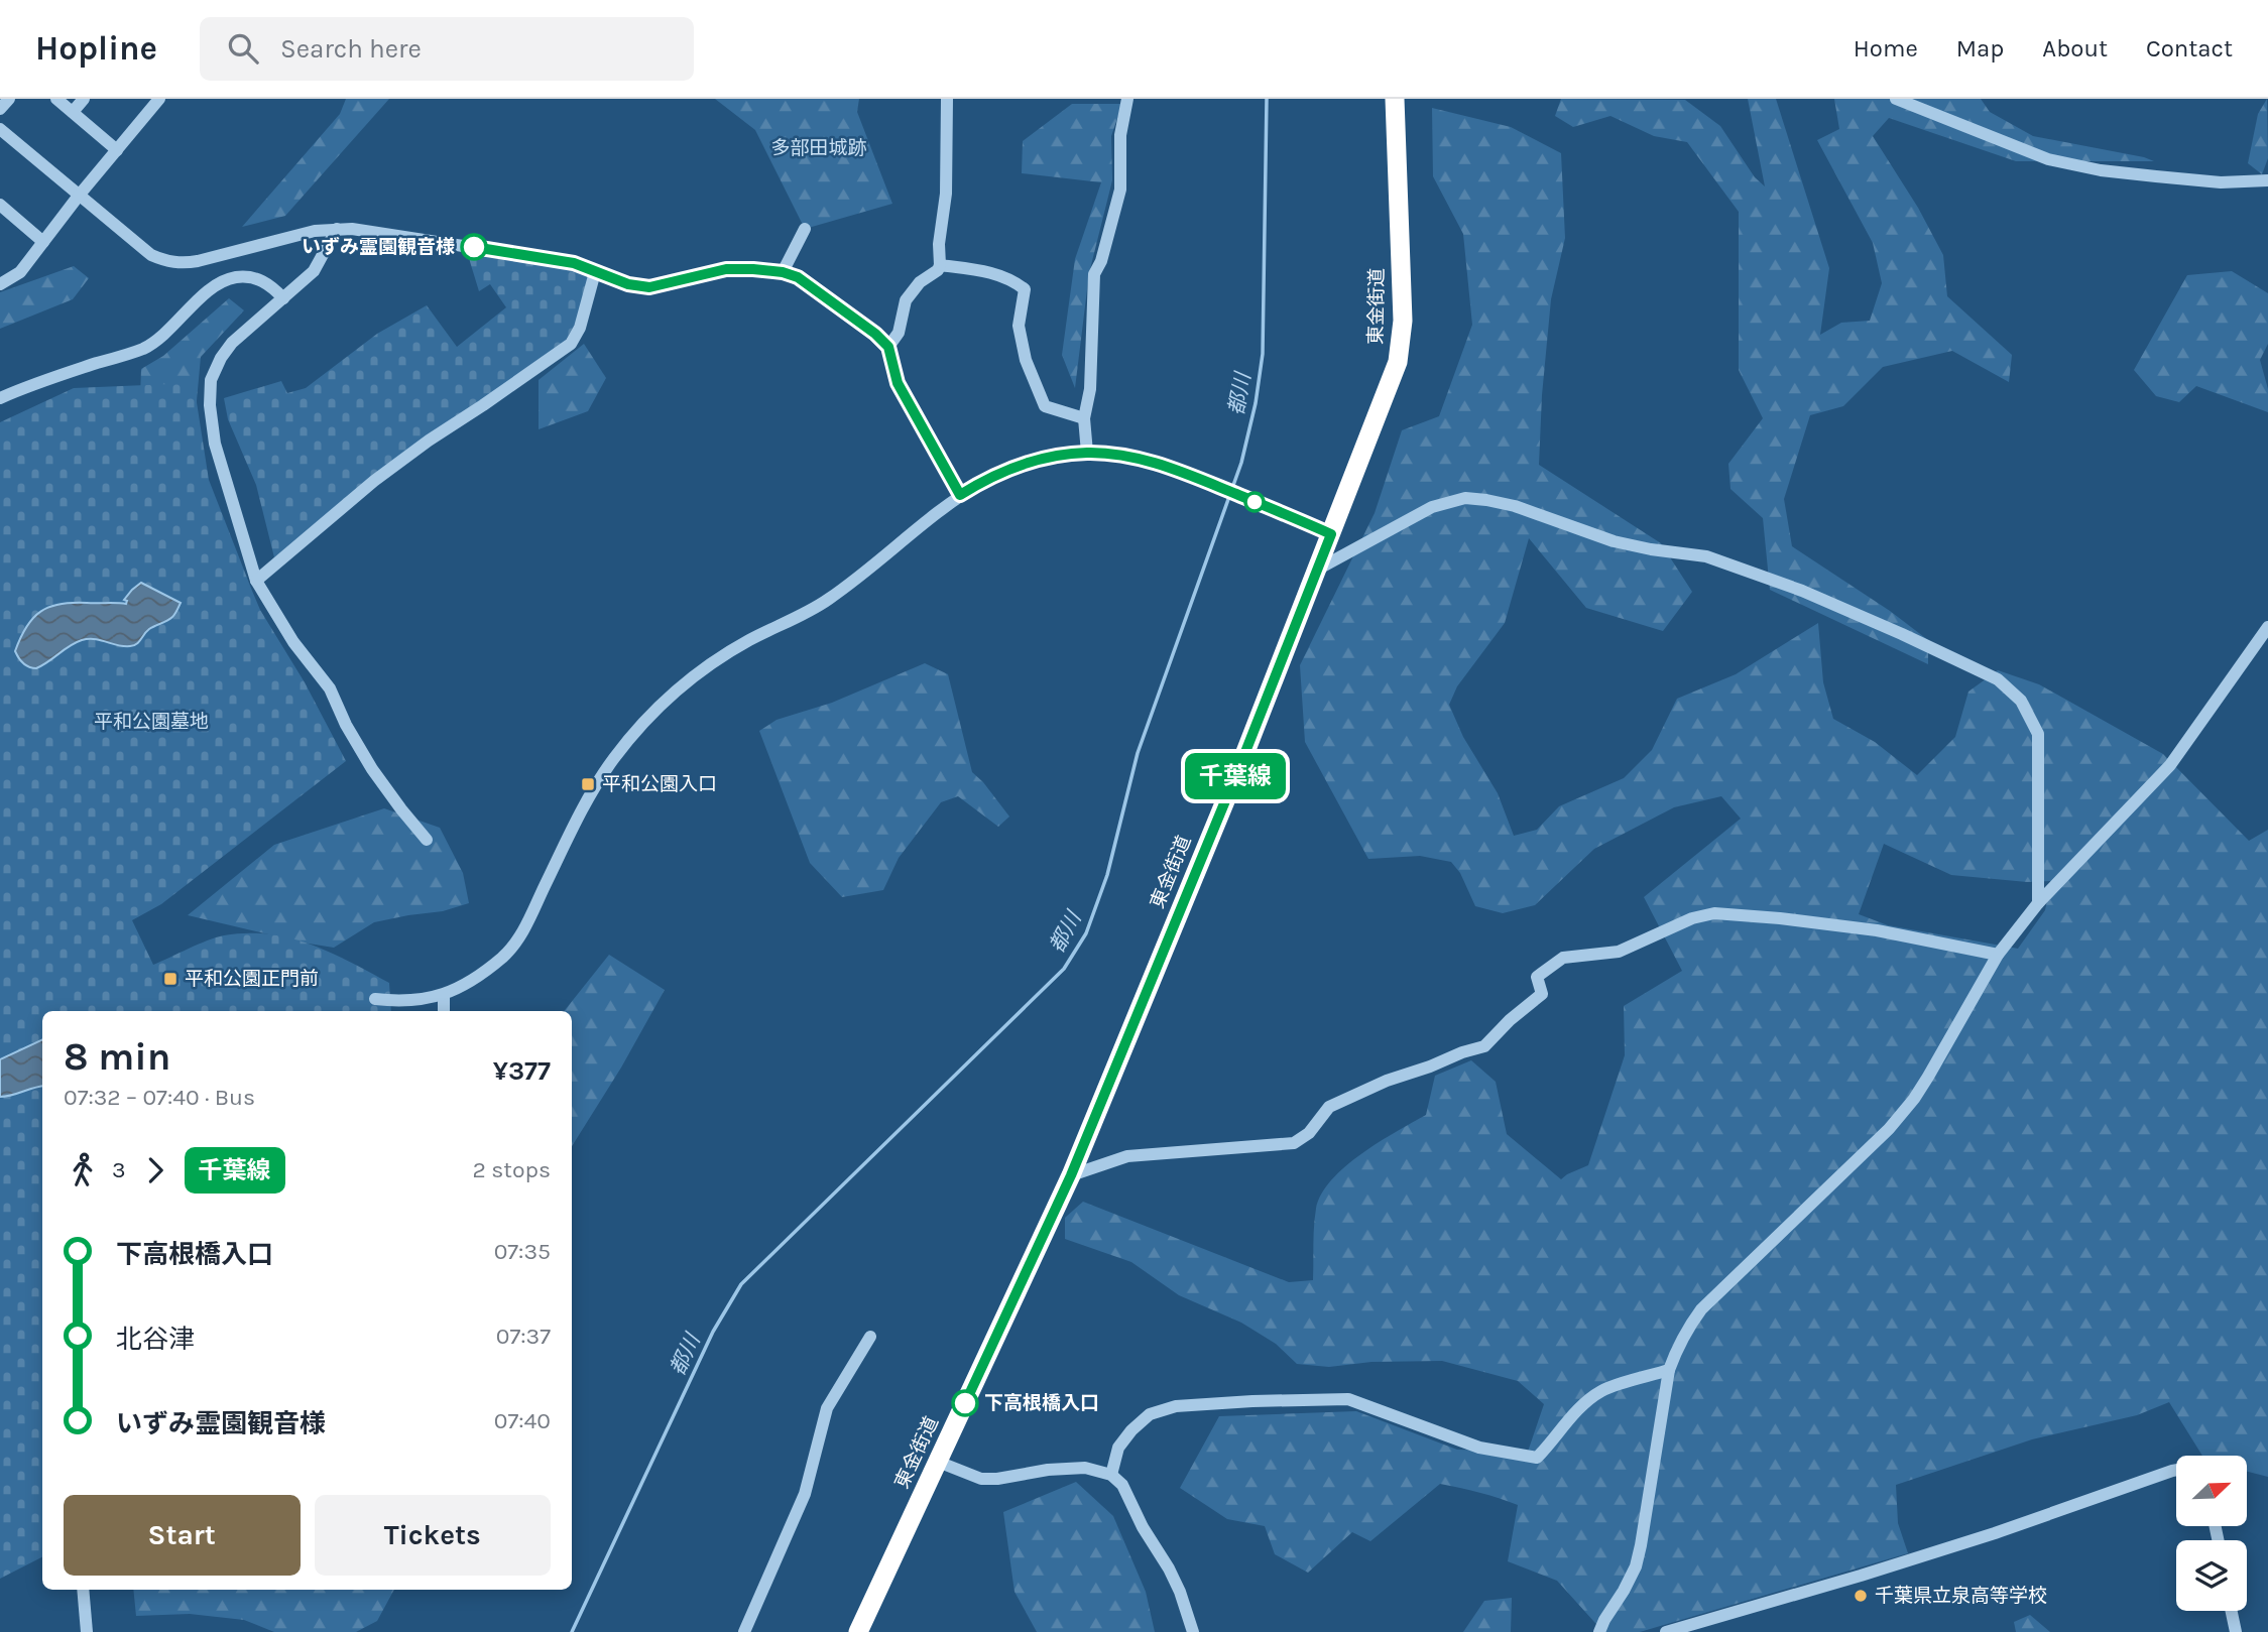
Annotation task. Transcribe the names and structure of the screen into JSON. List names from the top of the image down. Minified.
{"streets":{"highway":["東金街道"]},"water":["都川"],"parks":["多部田城跡","平和公園墓地"],"places":{"other":["いずみ霊園観音様","下高根橋入口","千葉県立泉高等学校"],"transit":["平和公園入口","平和公園正門前"]},"lines":["bus line 千葉線"],"north":"top right","page":{"header":"Hopline","search":"Search here","nav":["Home","Map","About","Contact"],"on_map":"千葉線","heading":["8 min","07:32 – 07:40 · Bus","¥377"],"legs":["3","千葉線","2 stops"],"list":[{"name":"下高根橋入口","value":"07:35"},{"name":"北谷津","value":"07:37"},{"name":"いずみ霊園観音様","value":"07:40"}],"buttons":["Start","Tickets"]}}
